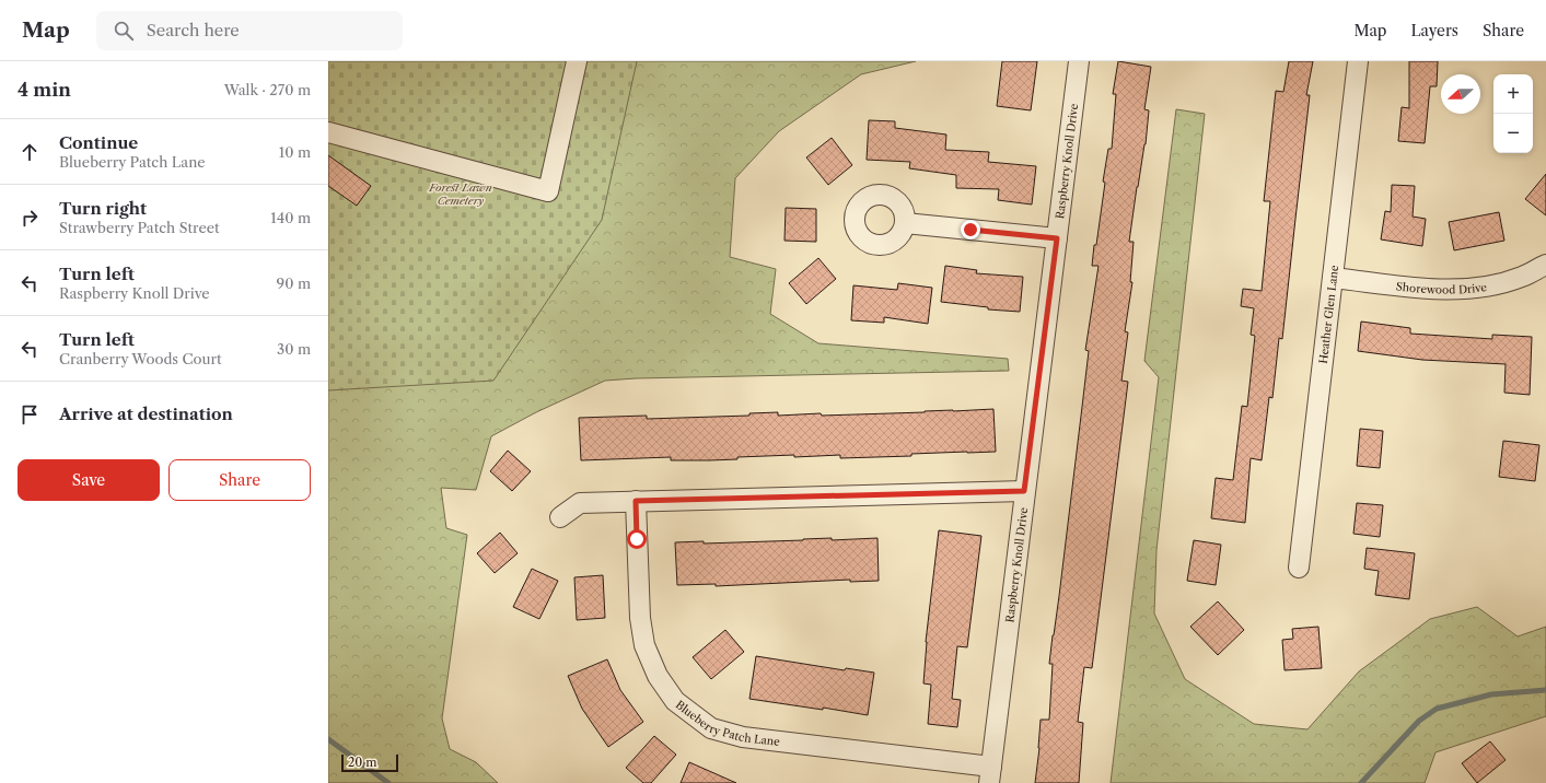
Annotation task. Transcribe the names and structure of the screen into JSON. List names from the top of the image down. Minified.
{"streets":{"street":["Raspberry Knoll Drive","Shorewood Drive","Heather Glen Lane","Blueberry Patch Lane"]},"crossings":[["Raspberry Knoll Drive","Blueberry Patch Lane"],["Shorewood Drive","Heather Glen Lane"]],"parks":["Forest Lawn Cemetery"],"scale_bar":"20 m","north":"left","page":{"header":"Map","search":"Search here","nav":["Map","Layers","Share"],"heading":["4 min","Walk · 270 m"],"map_buttons":["+","−"],"list":[["Continue","Blueberry Patch Lane","10 m"],["Turn right","Strawberry Patch Street","140 m"],["Turn left","Raspberry Knoll Drive","90 m"],["Turn left","Cranberry Woods Court","30 m"],"Arrive at destination"],"buttons":["Save","Share"],"scale":"20 m"}}
